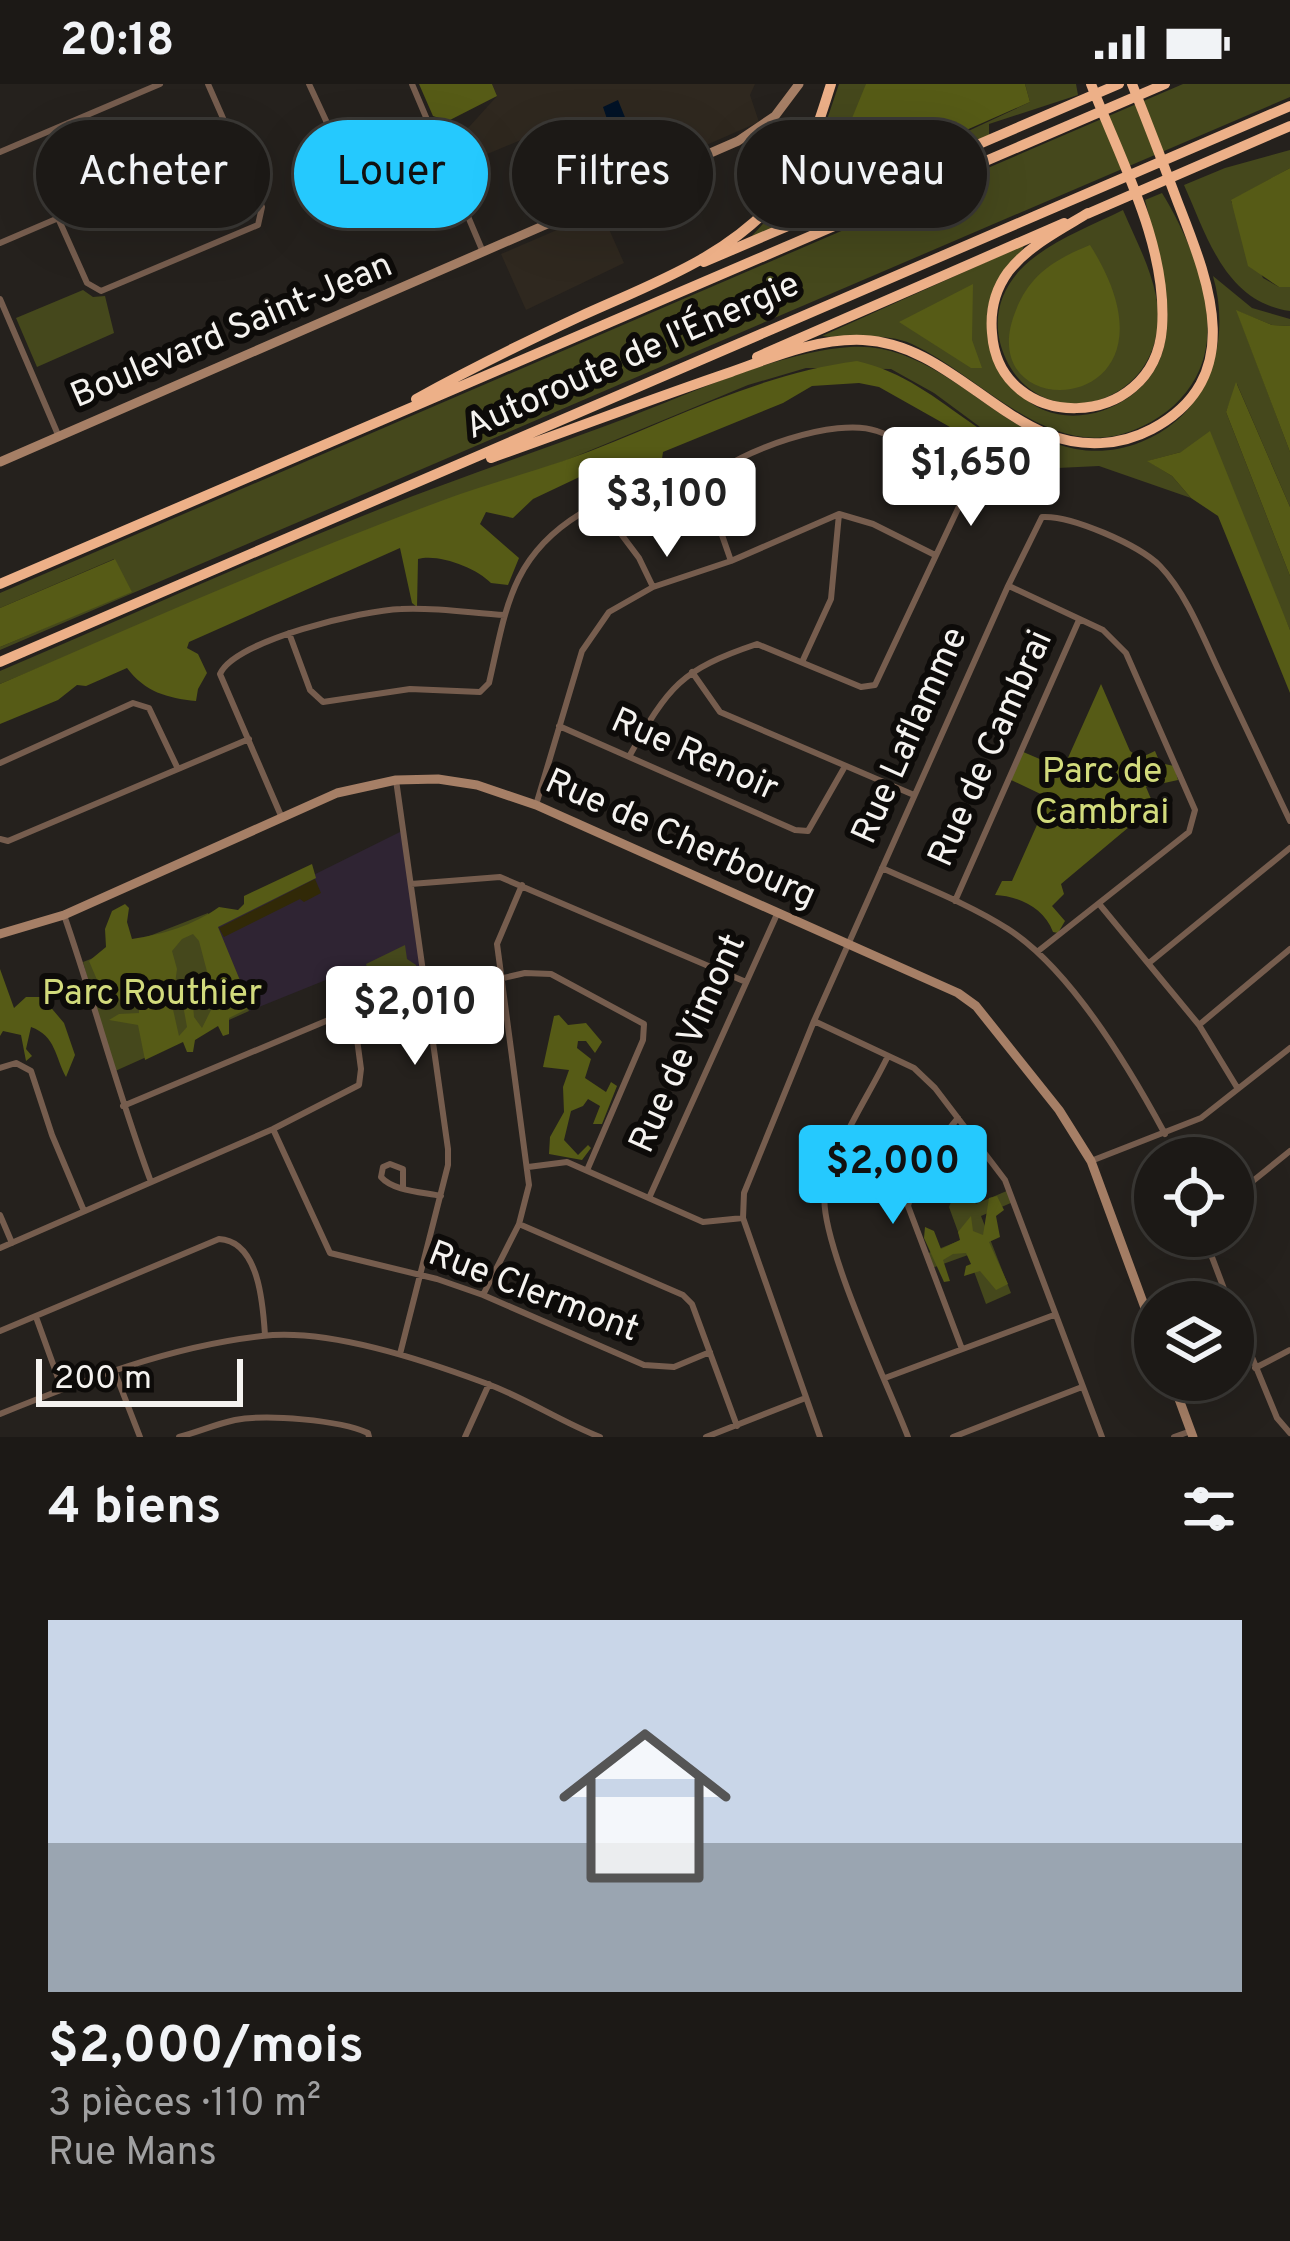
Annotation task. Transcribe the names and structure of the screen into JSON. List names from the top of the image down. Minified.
{"streets":{"highway":["Autoroute de l'Énergie"],"street":["Boulevard Saint-Jean","Rue Laflamme","Rue de Cambrai","Rue Renoir","Rue de Cherbourg","Rue de Vimont","Rue Clermont"]},"crossings":[["Rue Laflamme","Rue de Cherbourg"],["Rue de Cherbourg","Rue de Vimont"]],"parks":["Parc de Cambrai","Parc Routhier"],"scale_bar":"200 m","page":{"status":"20:18","chip":["Acheter","Louer","Filtres","Nouveau"],"price":["$1,650","$3,100","$2,010","$2,000"],"scale":"200 m","heading":"4 biens","list":[{"name":"$2,000/mois","note":"3 pièces · 110 m² · Rue Mans"}]}}
